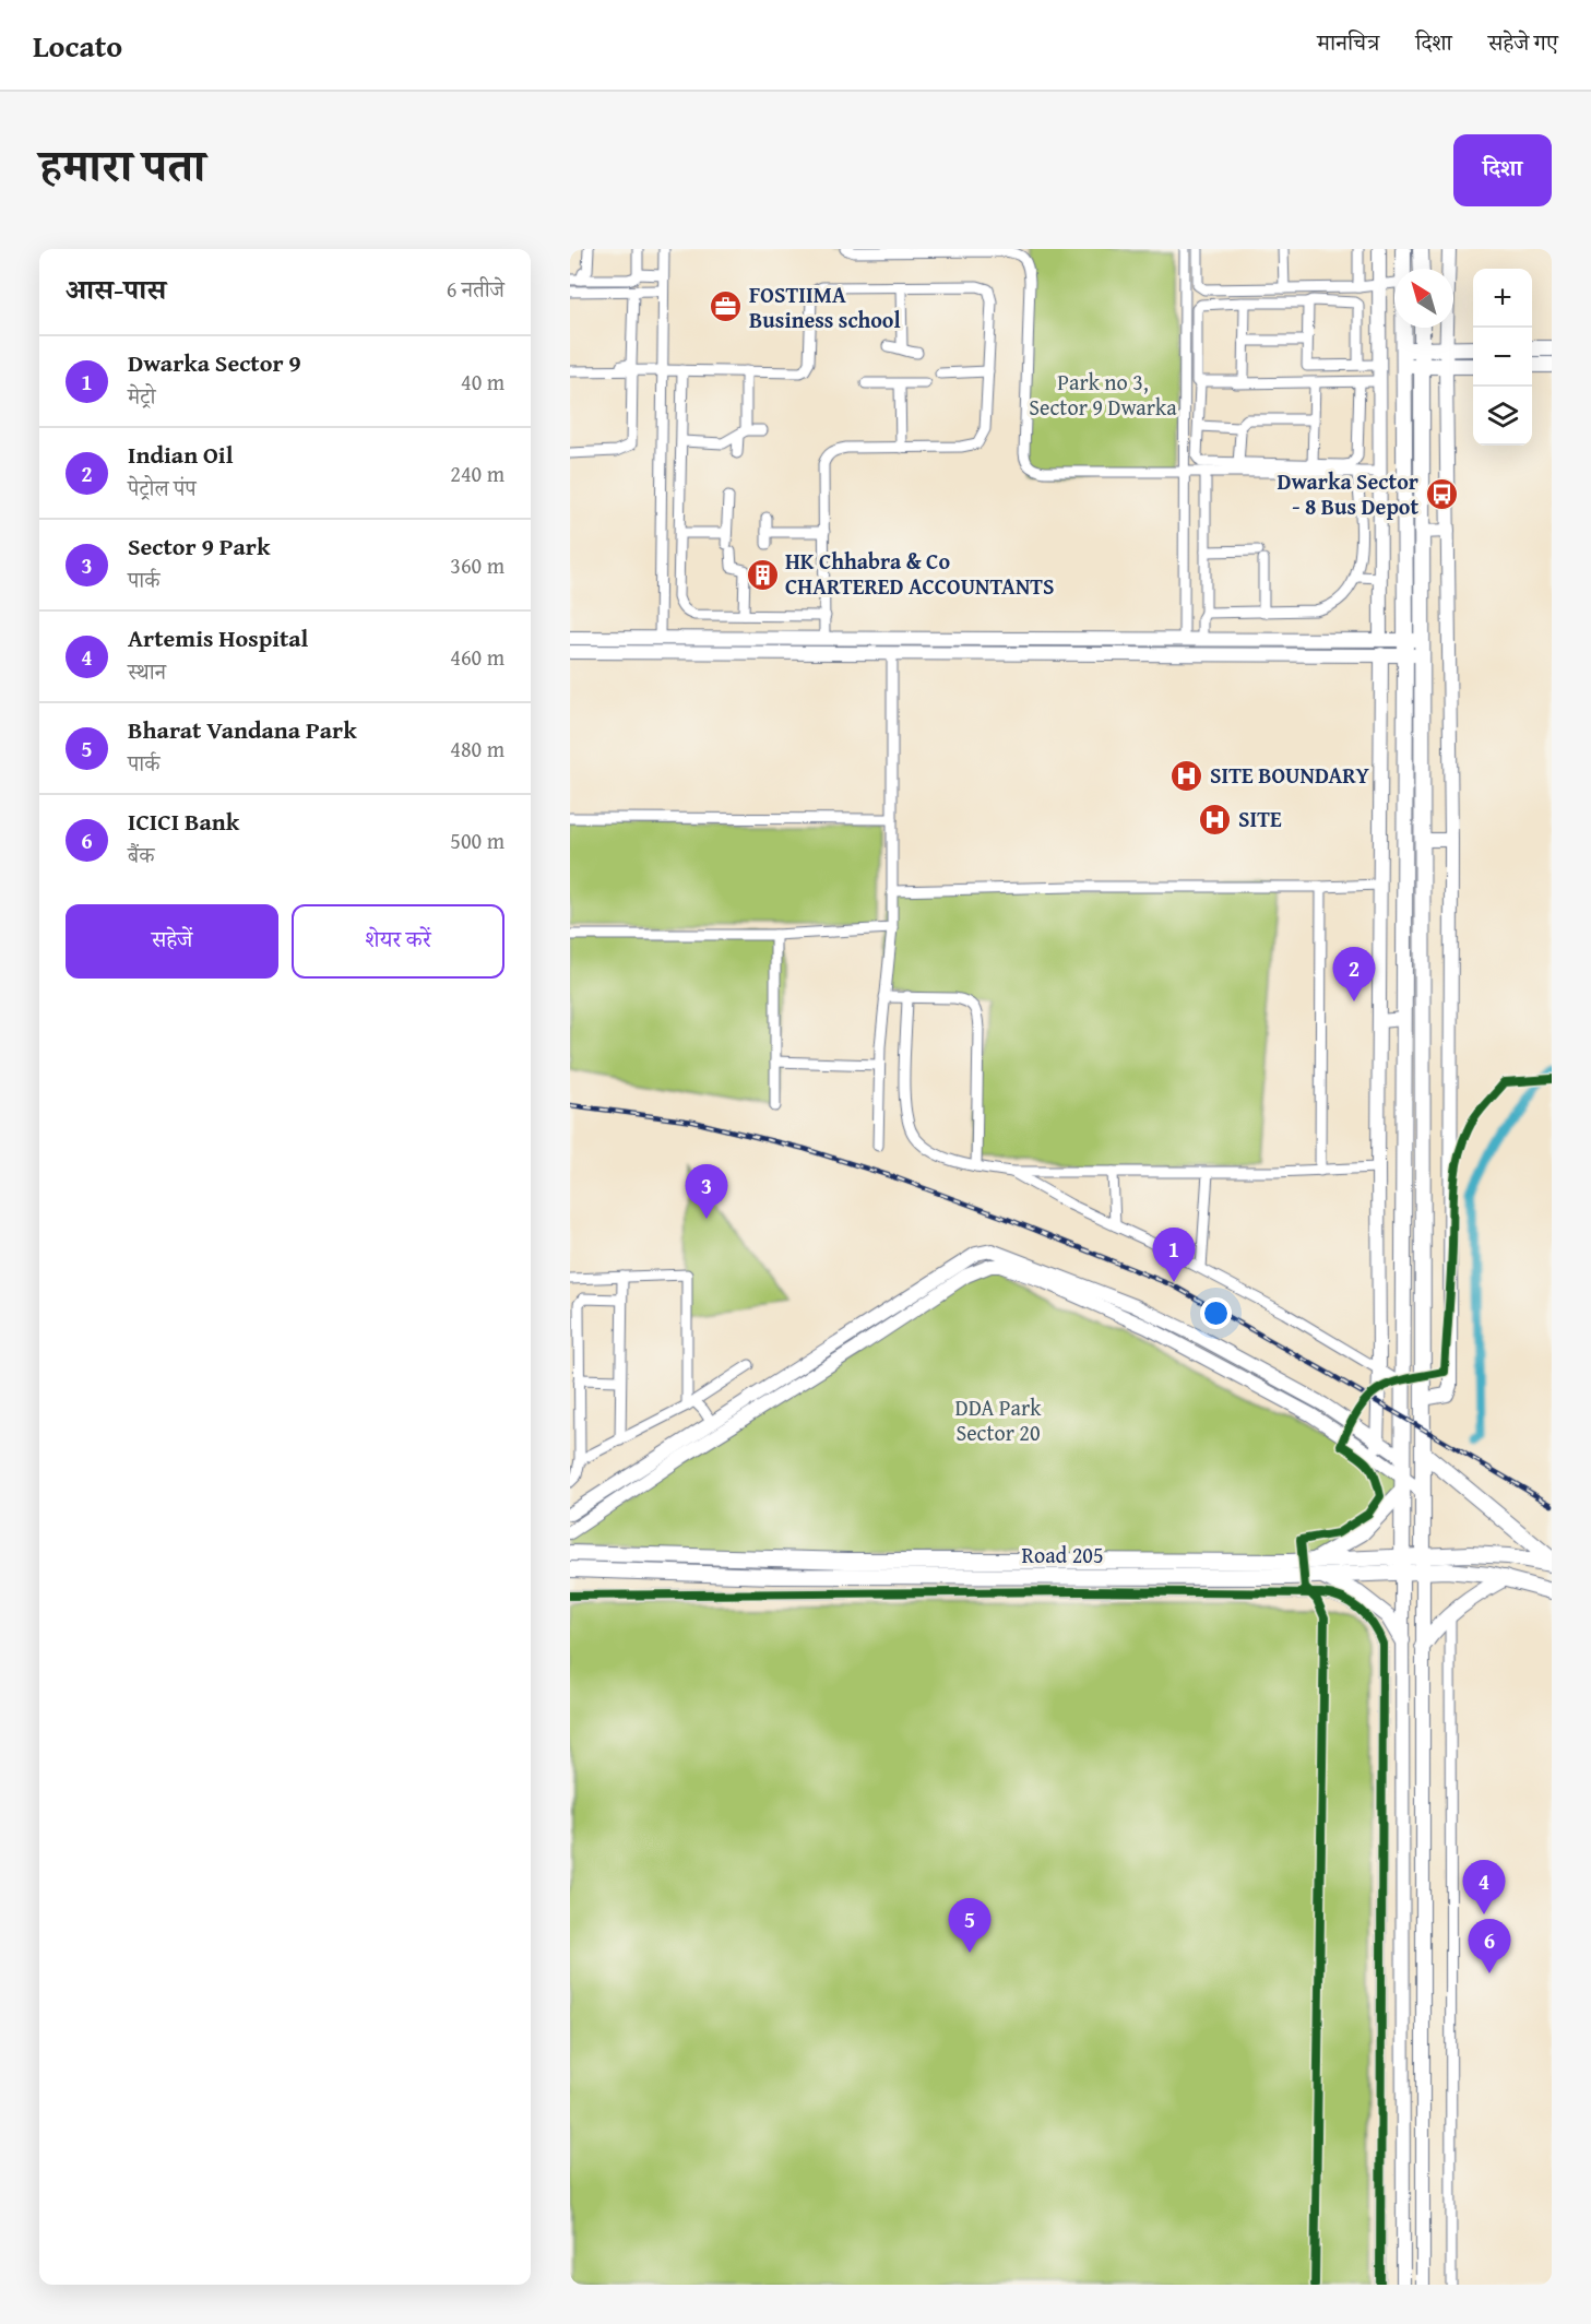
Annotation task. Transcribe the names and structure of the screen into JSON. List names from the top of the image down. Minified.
{"streets":{"main road":["Road 205"]},"parks":["Park no 3, Sector 9 Dwarka","DDA Park Sector 20"],"places":{"office":["FOSTIIMA Business school"],"bus stop":["Dwarka Sector - 8 Bus Depot"],"building":["HK Chhabra & Co CHARTERED ACCOUNTANTS"],"hospital":["SITE BOUNDARY","SITE"]},"north":"top left","page":{"header":"Locato","nav":["मानचित्र","दिशा","सहेजे गए"],"title":"हमारा पता","buttons":["दिशा",["सहेजें","शेयर करें"]],"heading":["आस-पास","6 नतीजे"],"map_buttons":["+","−"],"list":[{"mark":"1","name":"Dwarka Sector 9","note":"मेट्रो","value":"40 m"},{"mark":"2","name":"Indian Oil","note":"पेट्रोल पंप","value":"240 m"},{"mark":"3","name":"Sector 9 Park","note":"पार्क","value":"360 m"},{"mark":"4","name":"Artemis Hospital","note":"स्थान","value":"460 m"},{"mark":"5","name":"Bharat Vandana Park","note":"पार्क","value":"480 m"},{"mark":"6","name":"ICICI Bank","note":"बैंक","value":"500 m"}],"pins":["2","3","1","4","5","6"]}}
